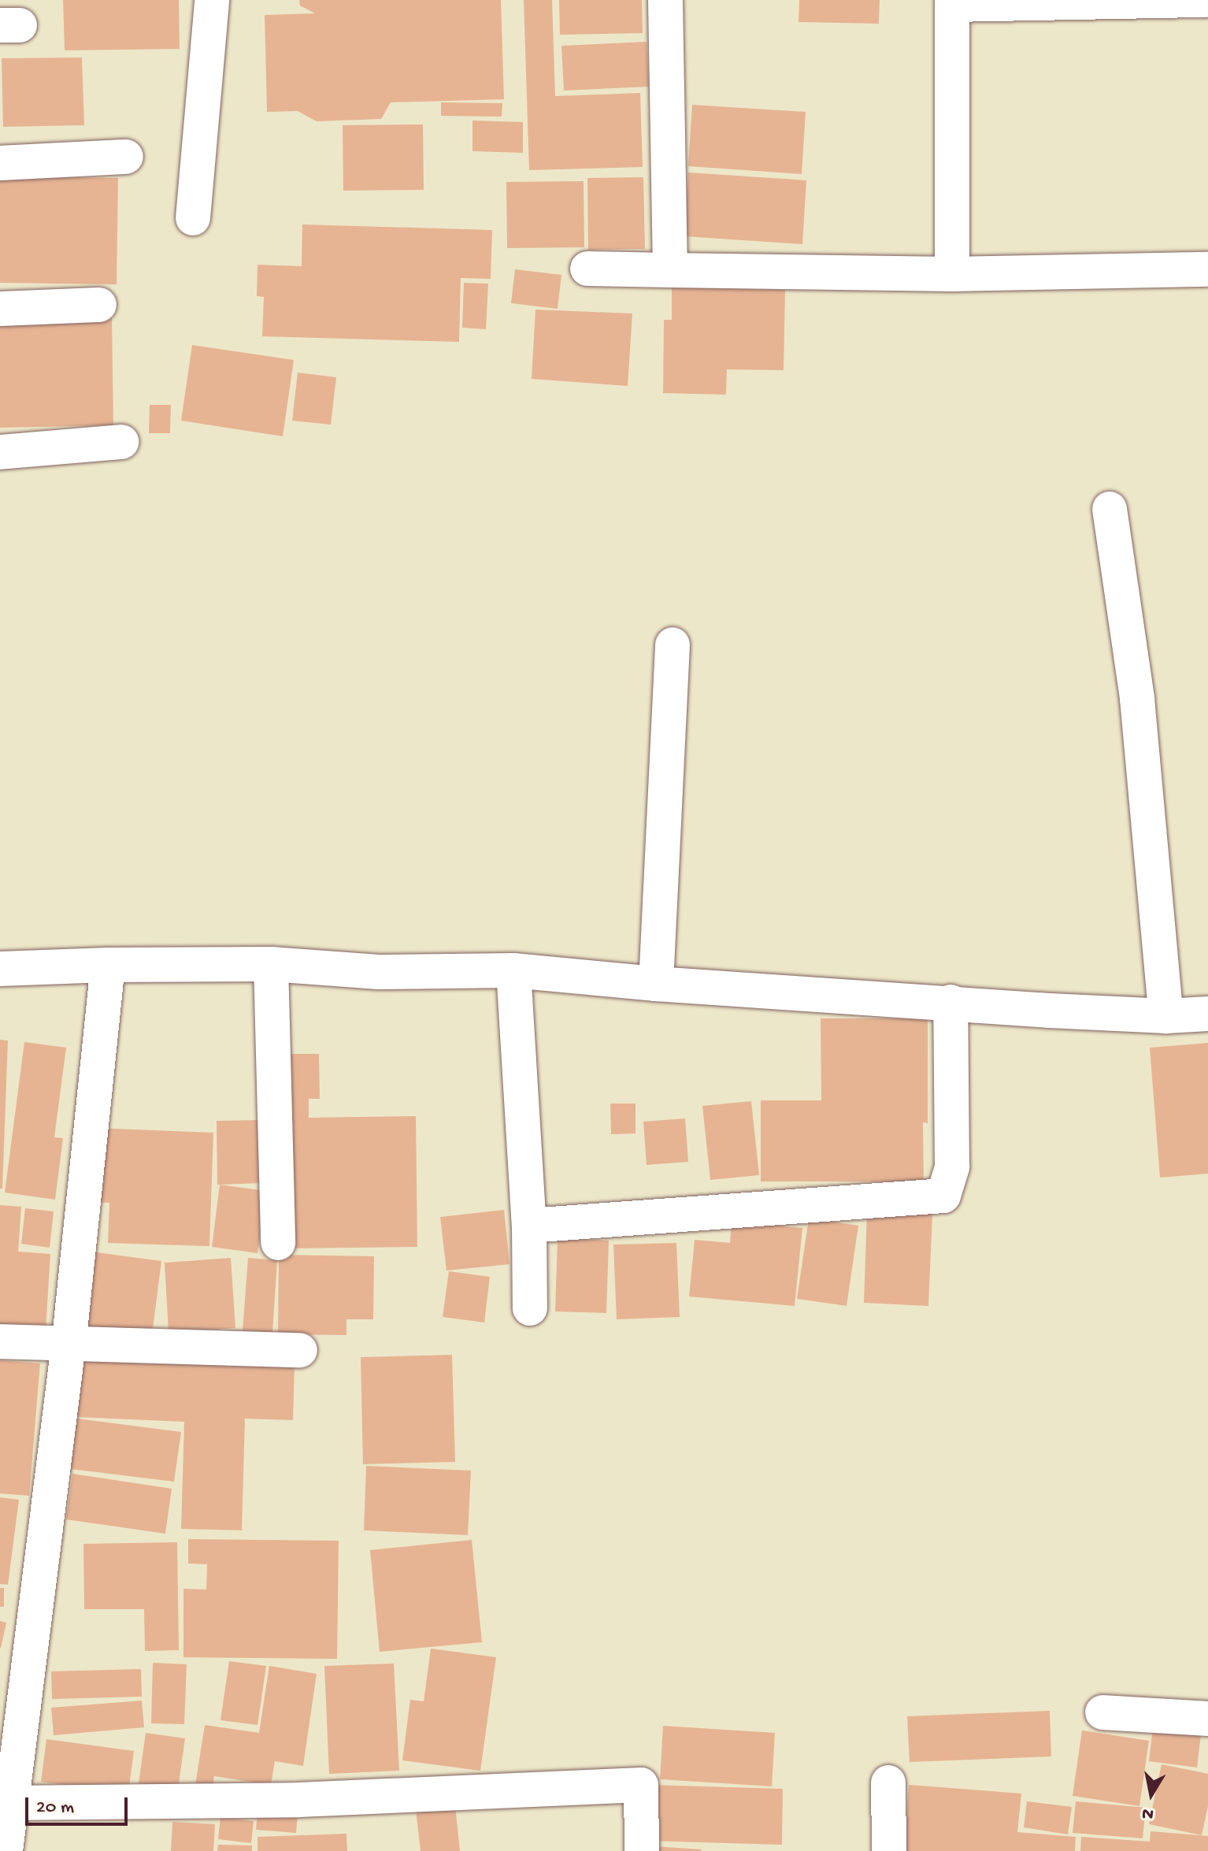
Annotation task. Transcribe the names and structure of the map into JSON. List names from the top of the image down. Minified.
{"scale_bar":"20 m","north":"bottom"}
